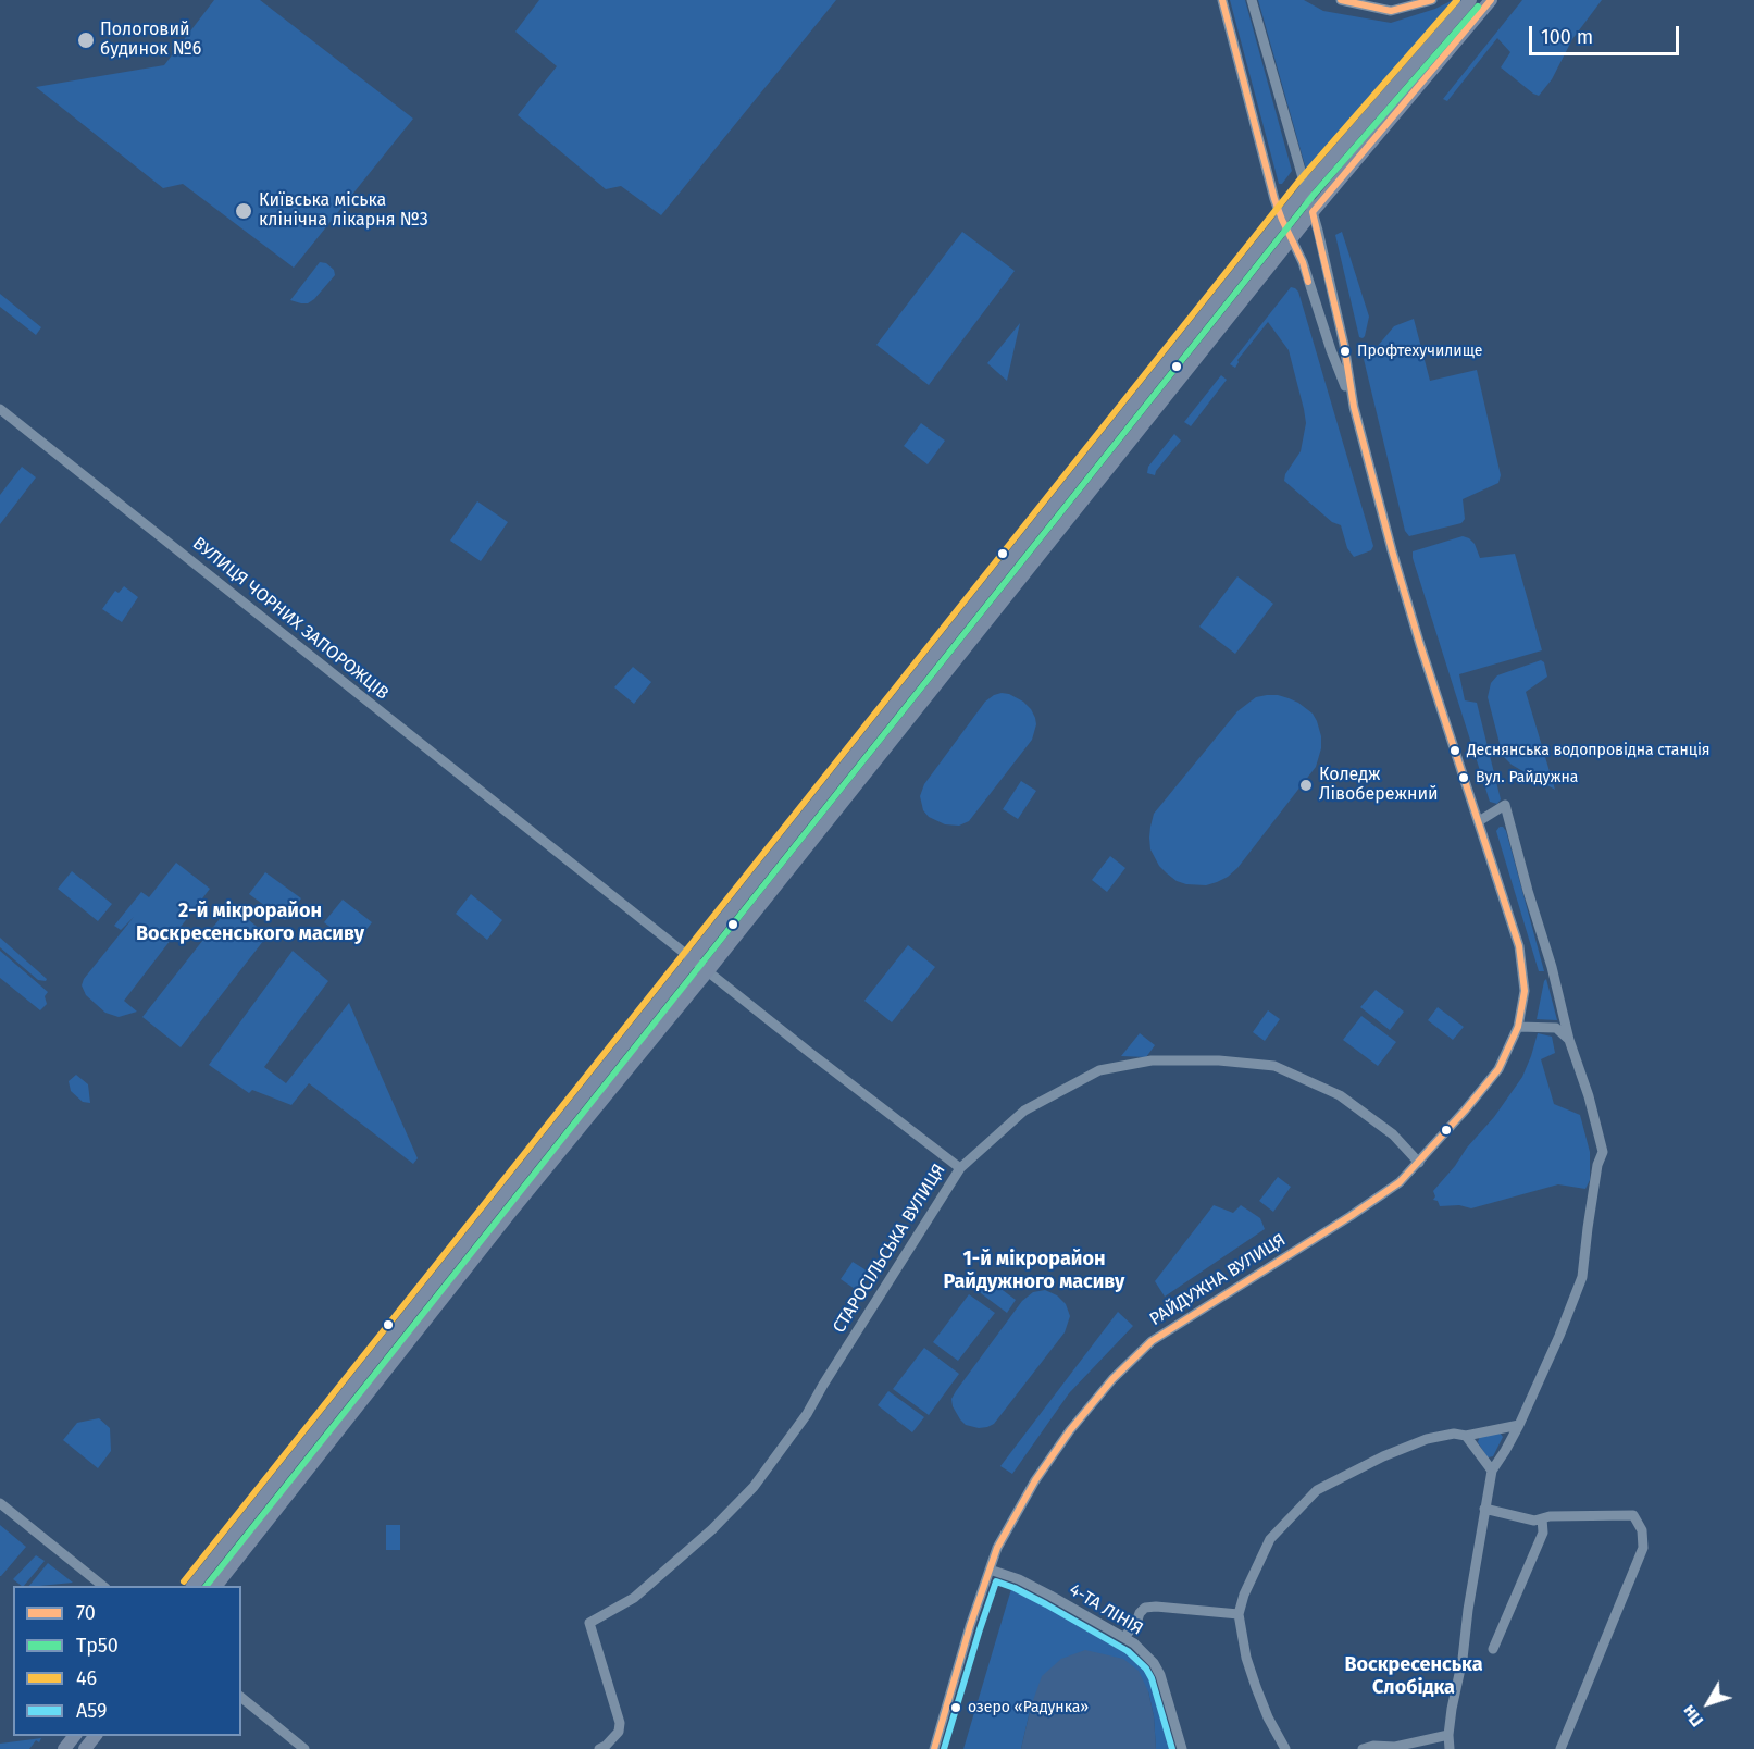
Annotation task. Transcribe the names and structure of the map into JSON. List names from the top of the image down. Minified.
{"streets":{"street":["ВУЛИЦЯ ЧОРНИХ ЗАПОРОЖЦІВ","СТАРОСІЛЬСЬКА ВУЛИЦЯ","РАЙДУЖНА ВУЛИЦЯ","4-ТА ЛІНІЯ"]},"crossings":[["ВУЛИЦЯ ЧОРНИХ ЗАПОРОЖЦІВ","СТАРОСІЛЬСЬКА ВУЛИЦЯ"],["СТАРОСІЛЬСЬКА ВУЛИЦЯ","РАЙДУЖНА ВУЛИЦЯ"],["РАЙДУЖНА ВУЛИЦЯ","4-ТА ЛІНІЯ"]],"districts":["2-й мікрорайон Воскресенського масиву","1-й мікрорайон Райдужного масиву","Воскресенська Слобідка"],"places":["Пологовий будинок №6","Київська міська клінічна лікарня №3","Профтехучилище","Деснянська водопровідна станція","Вул. Райдужна","Коледж Лівобережний","озеро «Радунка»"],"lines":["transit line 70","transit line 46","transit line Тр50","transit line А59"],"legend":["70","Тр50","46","А59"],"scale_bar":"100 m","north":"bottom left"}
